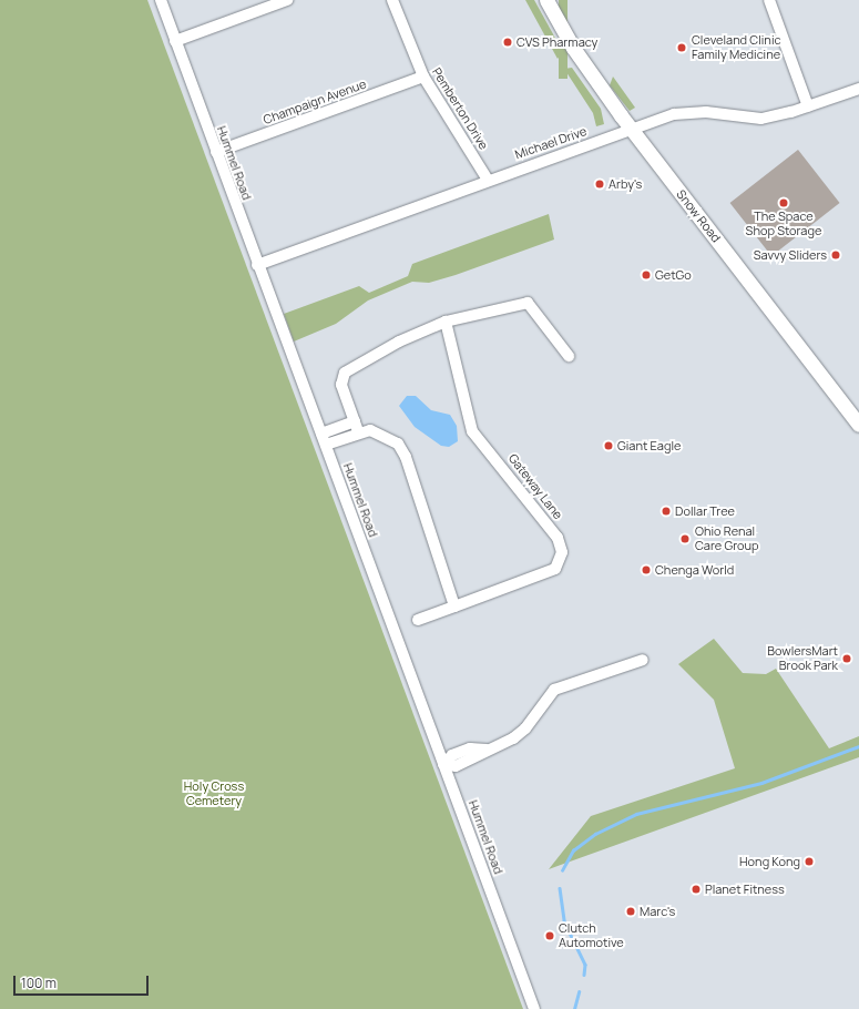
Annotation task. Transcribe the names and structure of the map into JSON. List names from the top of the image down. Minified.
{"streets":{"main road":["Snow Road"],"street":["Champaign Avenue","Pemberton Drive","Michael Drive","Hummel Road","Gateway Lane"]},"crossings":[["Champaign Avenue","Pemberton Drive"],["Champaign Avenue","Hummel Road"],["Pemberton Drive","Michael Drive"],["Michael Drive","Hummel Road"],["Michael Drive","Snow Road"]],"parks":["Holy Cross Cemetery"],"places":["CVS Pharmacy","Cleveland Clinic Family Medicine","Arby's","The Space Shop Storage","Savvy Sliders","GetGo","Giant Eagle","Dollar Tree","Ohio Renal Care Group","Chenga World","BowlersMart Brook Park","Hong Kong","Planet Fitness","Marc's","Clutch Automotive"],"scale_bar":"100 m"}
